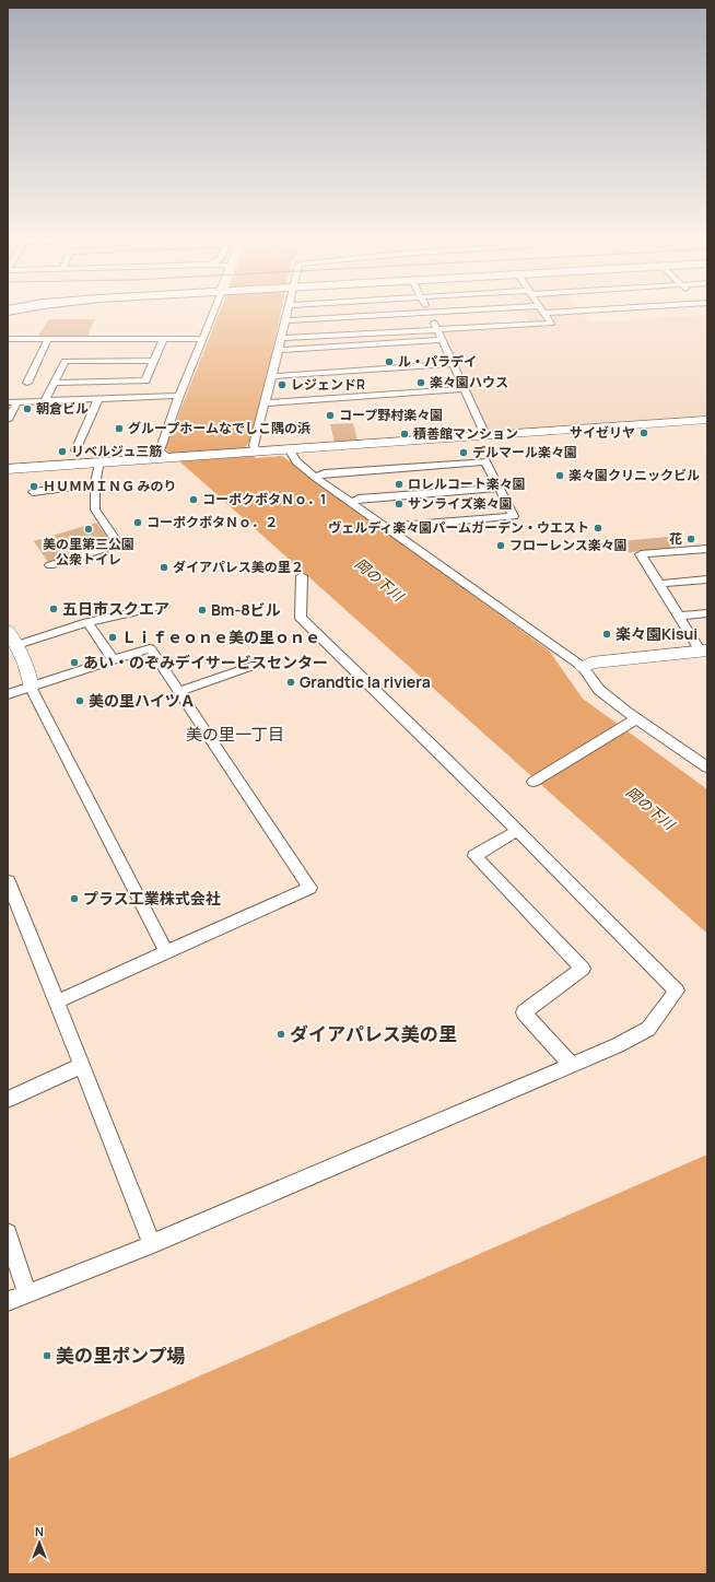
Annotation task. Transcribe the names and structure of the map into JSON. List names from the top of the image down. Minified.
{"districts":["美の里一丁目"],"water":["岡の下川"],"places":["ル・パラデイ","楽々園ハウス","レジェンドR","朝倉ビル","コープ野村楽々園","グループホームなでしこ隅の浜","サイゼリヤ","積善館マンション","リベルジュ三筋","デルマール楽々園","楽々園クリニックビル","ロレルコート楽々園","ＨＵＭＭＩＮＧ みのり","コーポクボタＮｏ．1","サンライズ楽々園","コーポクボタＮｏ．２","ヴェルディ楽々園パームガーデン・ウエスト","美の里第三公園 公衆トイレ","花","フローレンス楽々園","ダイアパレス美の里２","五日市スクエア","Bm-8ビル","楽々園Kisui","Ｌｉｆｅｏｎｅ美の里ｏｎｅ","あい・のぞみデイサービスセンター","Grandtic la riviera","美の里ハイツＡ","プラス工業株式会社","ダイアパレス美の里","美の里ポンプ場"],"north":"top"}
